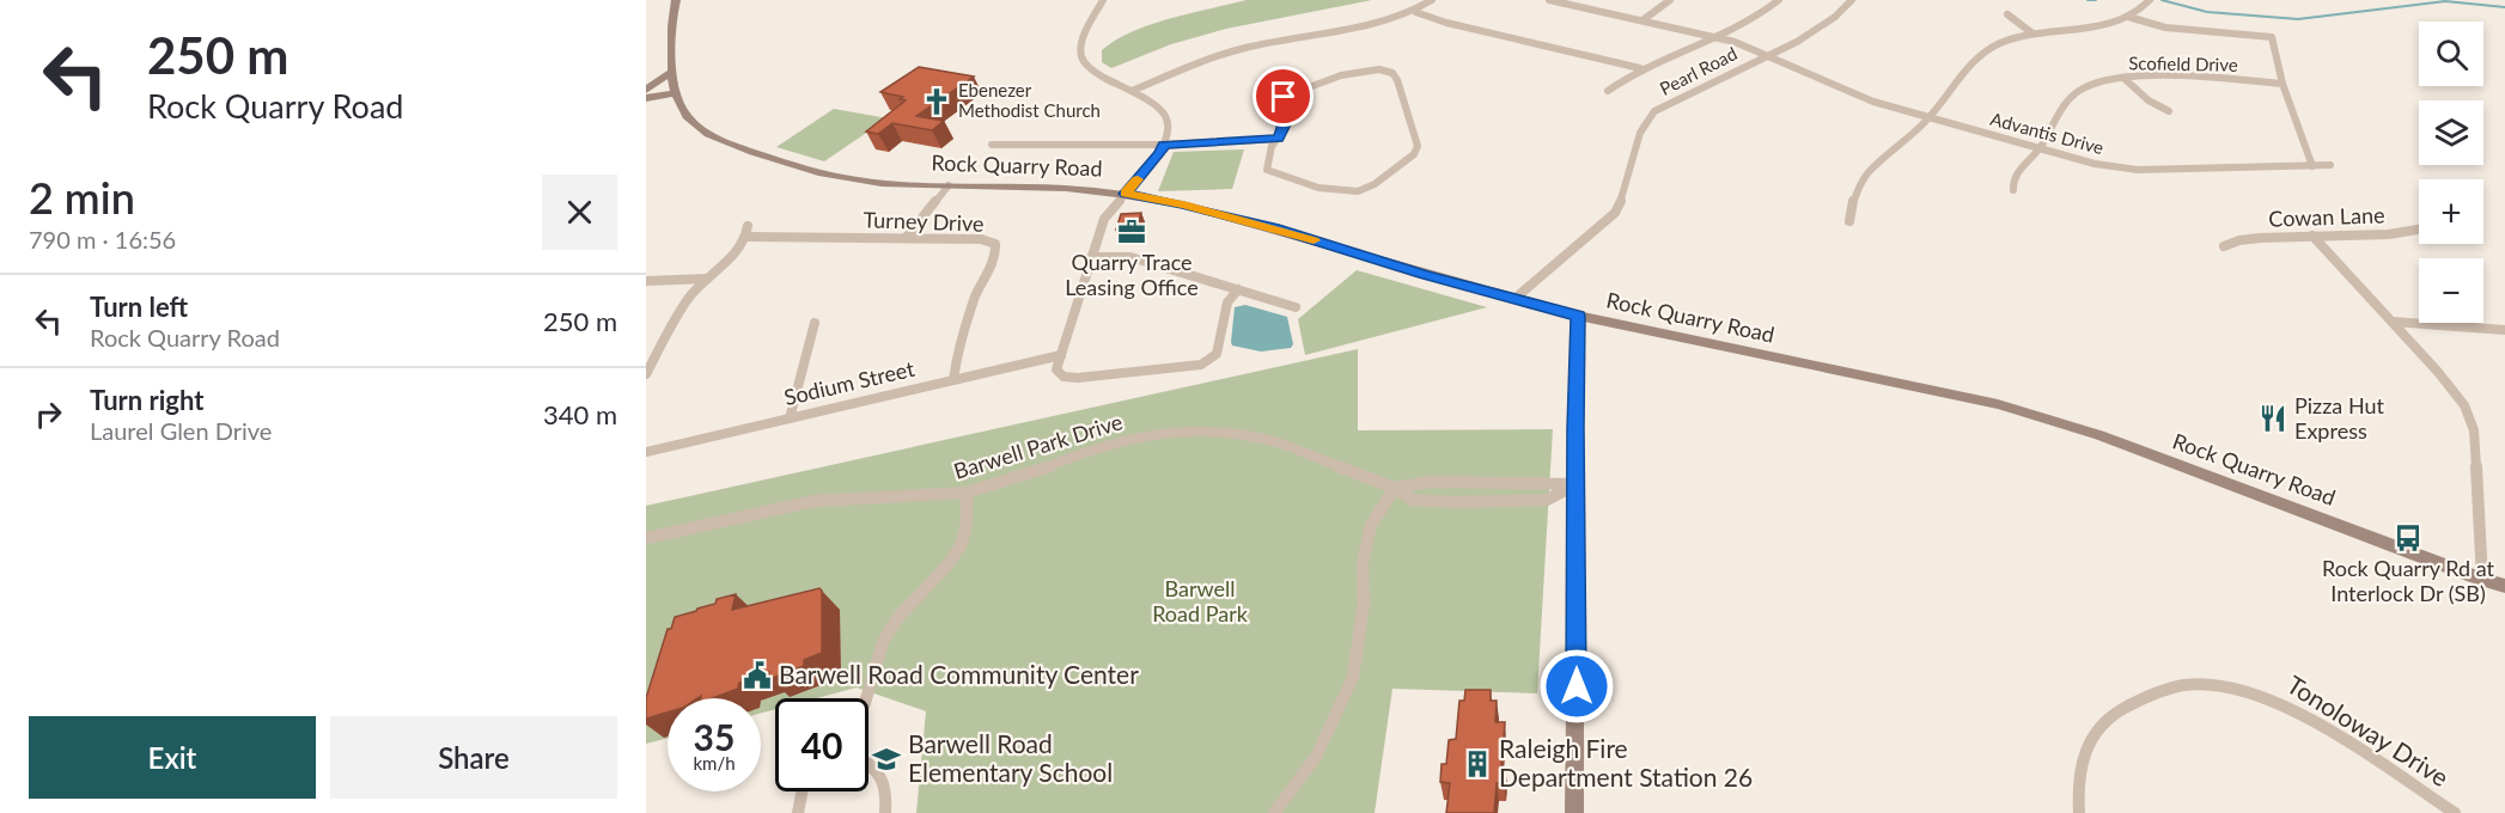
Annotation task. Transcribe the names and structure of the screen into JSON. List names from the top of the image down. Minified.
{"streets":{"main road":["Rock Quarry Road"],"street":["Scofield Drive","Pearl Road","Advantis Drive","Cowan Lane","Turney Drive","Sodium Street","Barwell Park Drive","Tonoloway Drive"]},"crossings":[["Scofield Drive","Advantis Drive"],["Pearl Road","Advantis Drive"],["Pearl Road","Rock Quarry Road"],["Turney Drive","Sodium Street"]],"parks":["Barwell Road Park"],"places":{"church":["Ebenezer Methodist Church"],"office":["Quarry Trace Leasing Office"],"restaurant":["Pizza Hut Express"],"bus stop":["Rock Quarry Rd at Interlock Dr (SB)"],"public building":["Barwell Road Community Center"],"school or university":["Barwell Road Elementary School"],"building":["Raleigh Fire Department Station 26"]},"page":{"turn":["250 m","Rock Quarry Road"],"map_buttons":["+","−"],"heading":["2 min","790 m · 16:56"],"list":[{"name":"Turn left","note":"Rock Quarry Road","value":"250 m"},{"name":"Turn right","note":"Laurel Glen Drive","value":"340 m"}],"speed":"35 km/h","limit":"40","buttons":["Exit","Share"]}}
